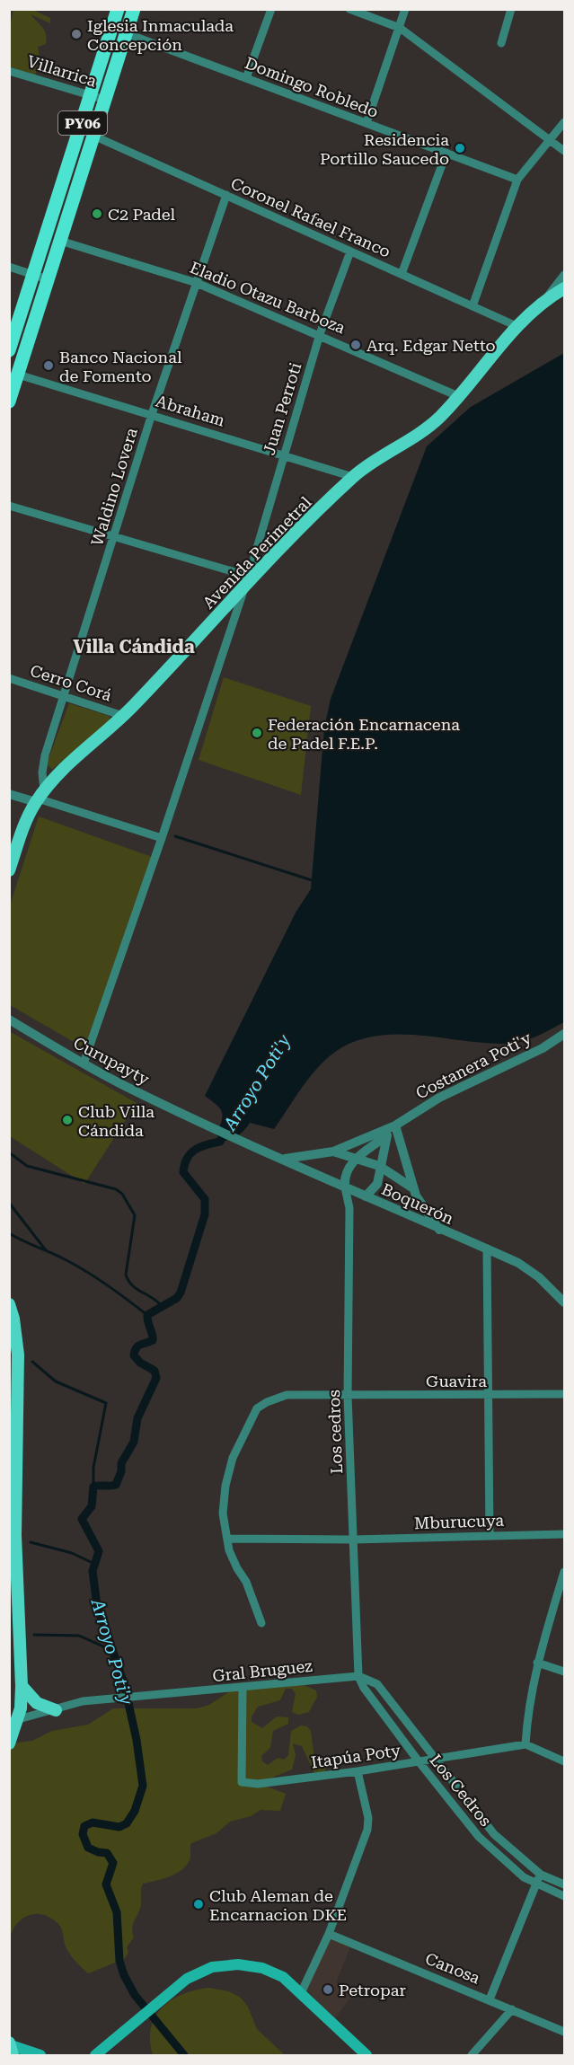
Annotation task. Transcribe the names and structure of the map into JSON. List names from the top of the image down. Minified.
{"streets":{"highway":["PY06"],"main road":["Avenida Perimetral"],"street":["Villarrica","Domingo Robledo","Coronel Rafael Franco","Eladio Otazu Barboza","Juan Perroti","Abraham","Waldino Lovera","Cerro Corá","Curupayty","Costanera Poti'y","Boquerón","Guavira","Los cedros","Mburucuya","Gral Bruguez","Itapúa Poty","Los Cedros","Canosa"]},"crossings":[["Villarrica","PY06"],["Domingo Robledo","PY06"],["PY06","Coronel Rafael Franco"],["PY06","Eladio Otazu Barboza"],["PY06","Abraham"],["Coronel Rafael Franco","Juan Perroti"],["Coronel Rafael Franco","Waldino Lovera"],["Coronel Rafael Franco","Avenida Perimetral"],["Eladio Otazu Barboza","Juan Perroti"],["Eladio Otazu Barboza","Waldino Lovera"],["Eladio Otazu Barboza","Avenida Perimetral"],["Juan Perroti","Abraham"],["Juan Perroti","Avenida Perimetral"],["Juan Perroti","Curupayty"],["Abraham","Waldino Lovera"],["Abraham","Avenida Perimetral"],["Waldino Lovera","Avenida Perimetral"],["Waldino Lovera","Cerro Corá"],["Avenida Perimetral","Cerro Corá"],["Curupayty","Boquerón"],["Boquerón","Los cedros"],["Guavira","Los cedros"],["Guavira","Mburucuya"],["Los cedros","Mburucuya"],["Los cedros","Gral Bruguez"],["Los cedros","Los Cedros"],["Gral Bruguez","Itapúa Poty"],["Gral Bruguez","Los Cedros"],["Itapúa Poty","Los Cedros"]],"districts":["Villa Cándida"],"water":["Arroyo Poti'y"],"places":["Iglesia Inmaculada Concepción","Residencia Portillo Saucedo","C2 Padel","Arq. Edgar Netto","Banco Nacional de Fomento","Federación Encarnacena de Padel F.E.P.","Club Villa Cándida","Club Aleman de Encarnacion DKE","Petropar"]}
